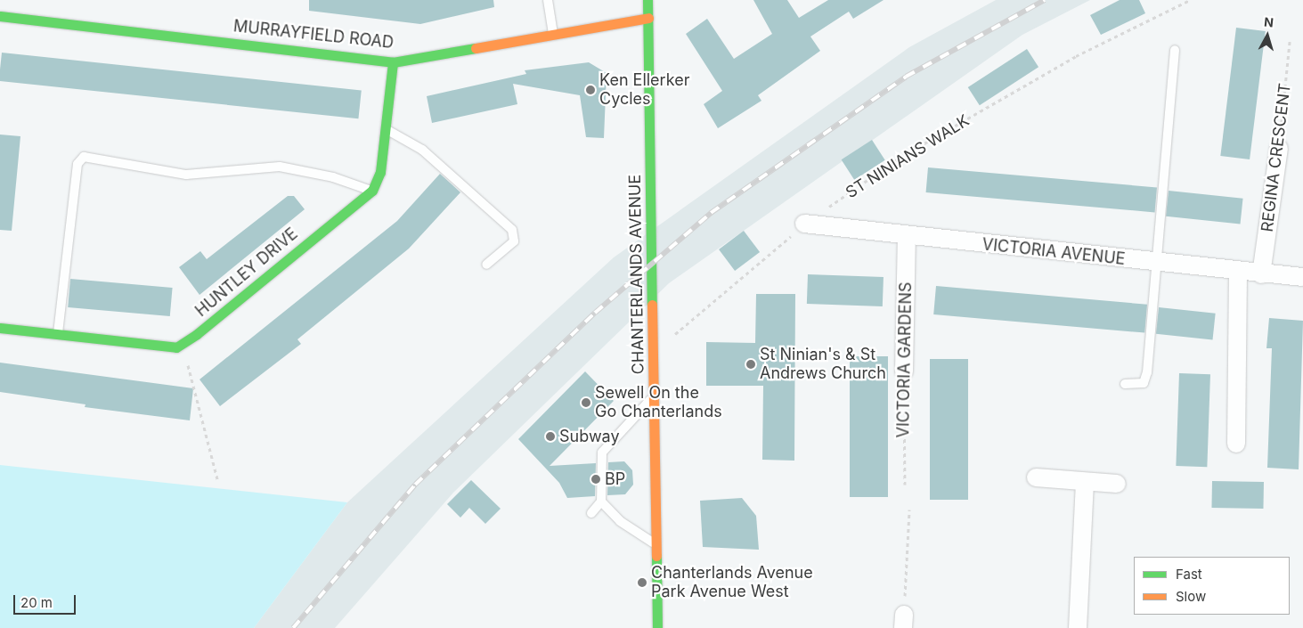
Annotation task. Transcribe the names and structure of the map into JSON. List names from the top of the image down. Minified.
{"streets":{"street":["MURRAYFIELD ROAD","REGINA CRESCENT","VICTORIA AVENUE","HUNTLEY DRIVE","CHANTERLANDS AVENUE","VICTORIA GARDENS"],"path":["ST NINIANS WALK"]},"crossings":[["MURRAYFIELD ROAD","HUNTLEY DRIVE"],["MURRAYFIELD ROAD","CHANTERLANDS AVENUE"],["ST NINIANS WALK","VICTORIA AVENUE"],["ST NINIANS WALK","CHANTERLANDS AVENUE"],["REGINA CRESCENT","VICTORIA AVENUE"],["VICTORIA AVENUE","VICTORIA GARDENS"]],"places":["Ken Ellerker Cycles","St Ninian's & St Andrews Church","Sewell On the Go Chanterlands","Subway","BP","Chanterlands Avenue Park Avenue West"],"legend":["Fast","Slow"],"scale_bar":"20 m","north":"top"}
